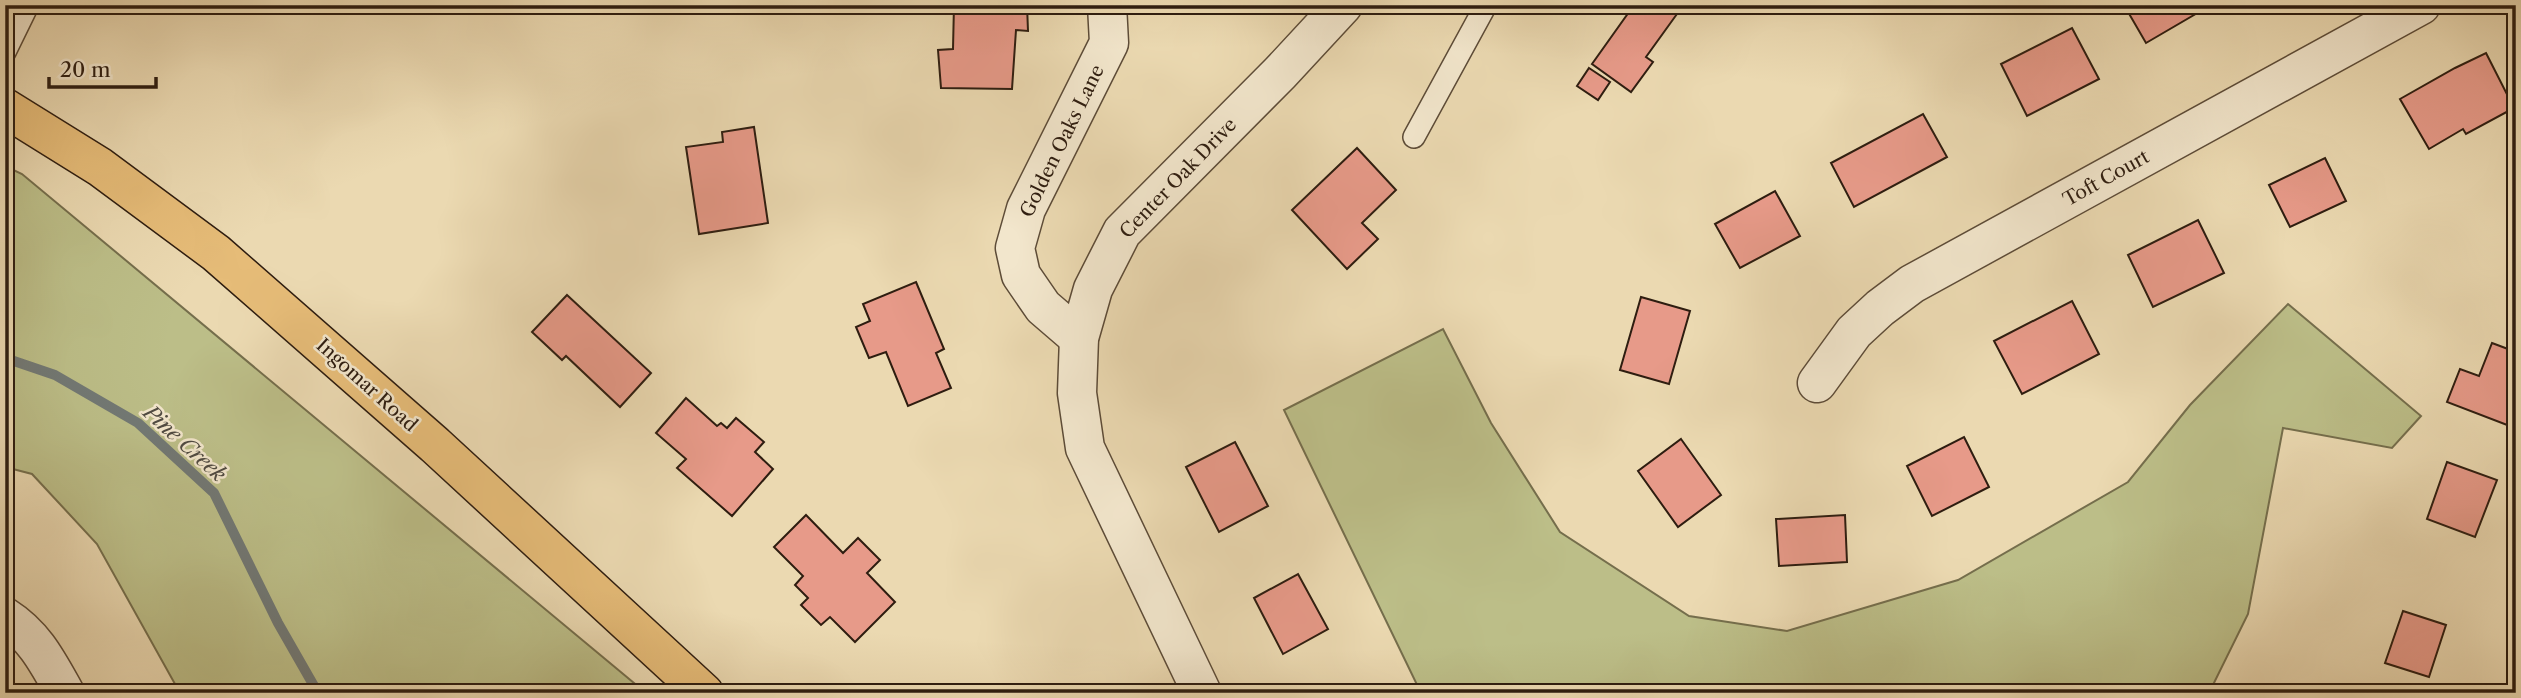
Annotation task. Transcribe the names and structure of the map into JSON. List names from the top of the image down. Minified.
{"streets":{"main road":["Ingomar Road"],"street":["Golden Oaks Lane","Center Oak Drive","Toft Court"]},"crossings":[["Golden Oaks Lane","Center Oak Drive"]],"water":["Pine Creek"],"scale_bar":"20 m"}
